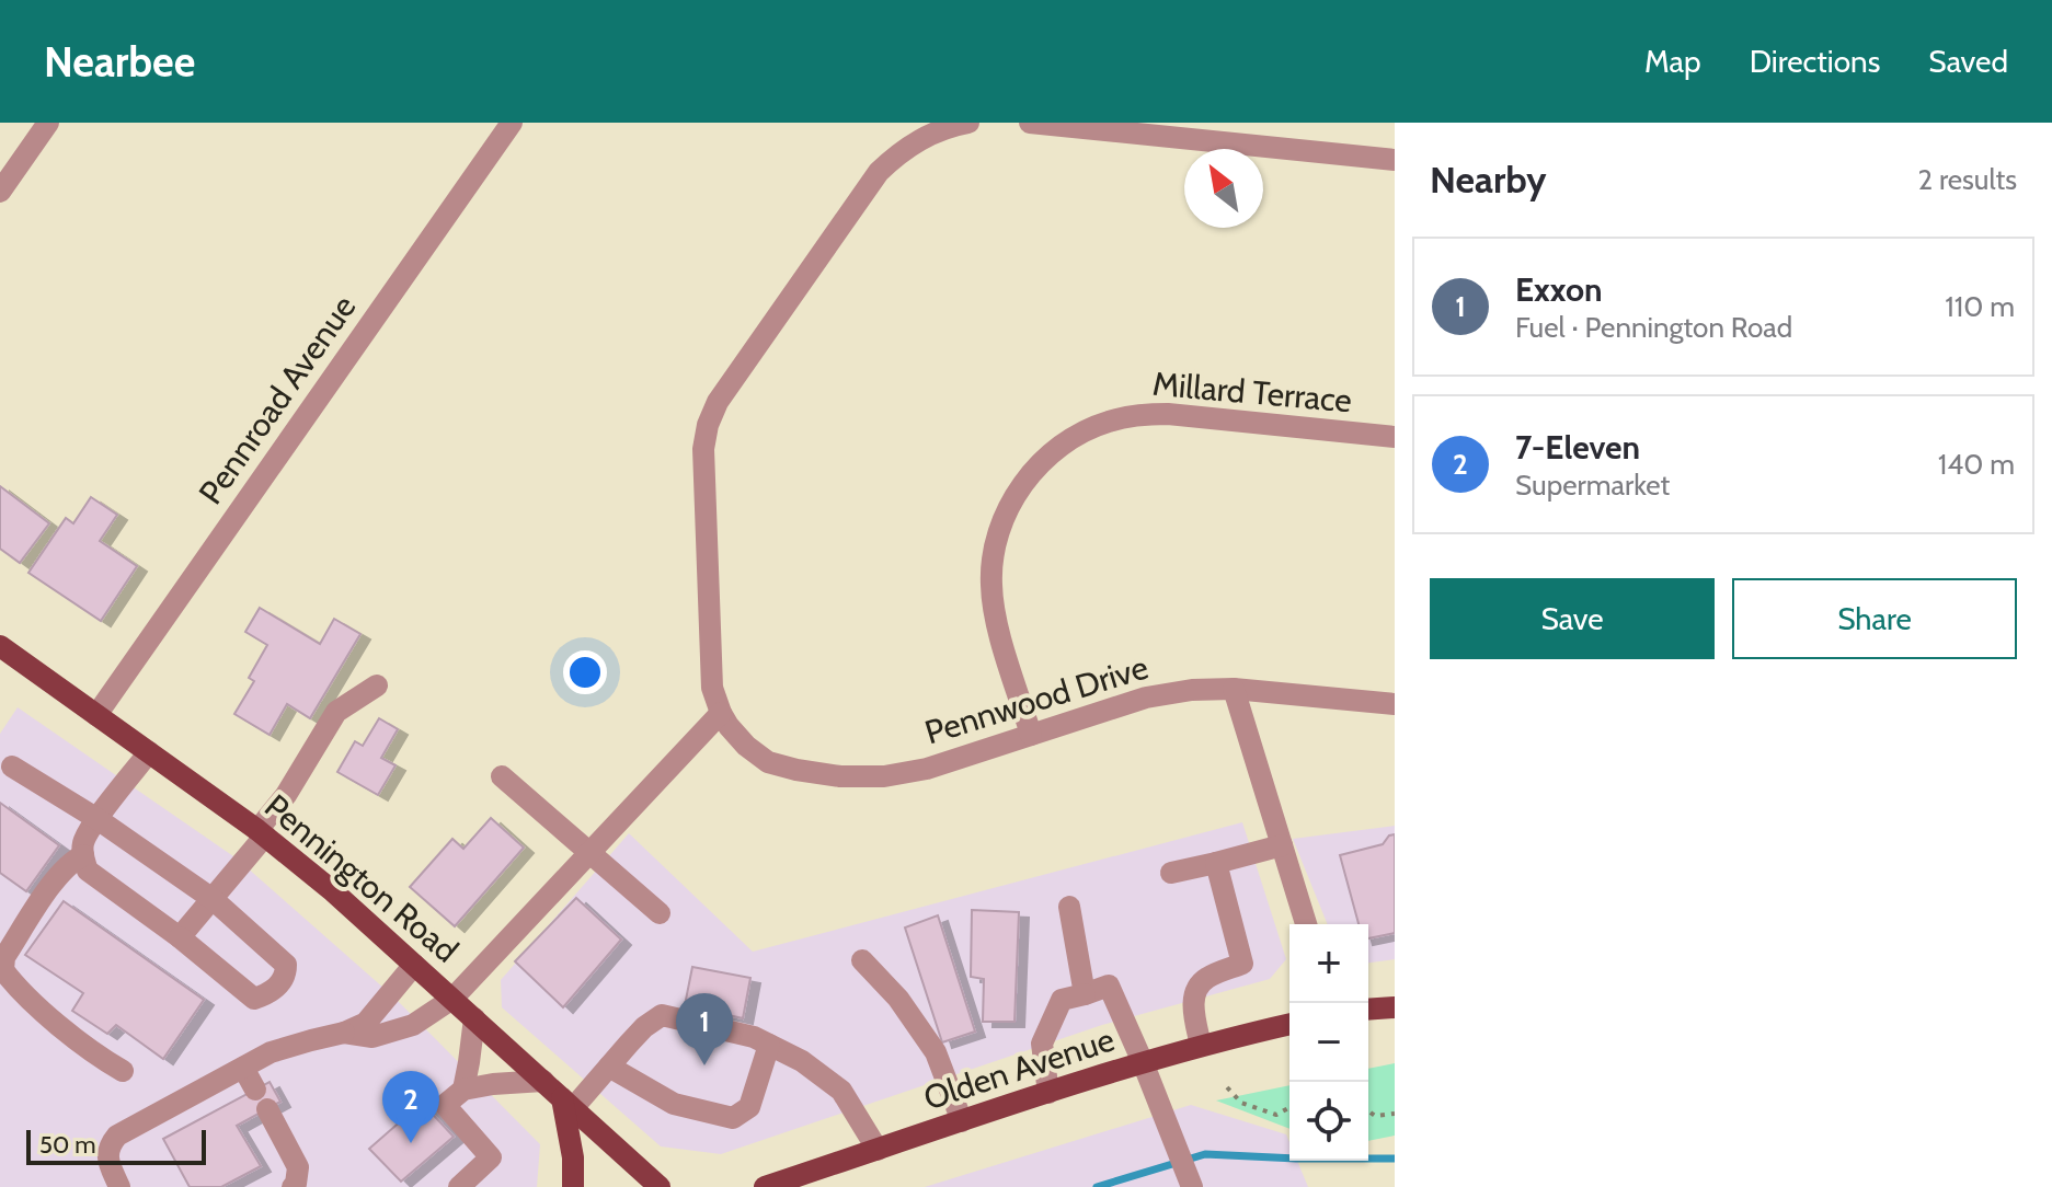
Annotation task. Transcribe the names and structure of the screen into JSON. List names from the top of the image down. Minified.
{"streets":{"main road":["Pennington Road","Olden Avenue"],"street":["Millard Terrace","Pennroad Avenue","Pennwood Drive"]},"crossings":[["Millard Terrace","Pennwood Drive"],["Pennroad Avenue","Pennington Road"]],"scale_bar":"50 m","north":"top left","page":{"header":"Nearbee","nav":["Map","Directions","Saved"],"heading":["Nearby","2 results"],"list":[{"mark":"1","name":"Exxon","note":"Fuel · Pennington Road","value":"110 m"},{"mark":"2","name":"7-Eleven","note":"Supermarket","value":"140 m"}],"buttons":["Save","Share"],"map_buttons":["+","−"],"pins":["1","2"],"scale":"50 m"}}
